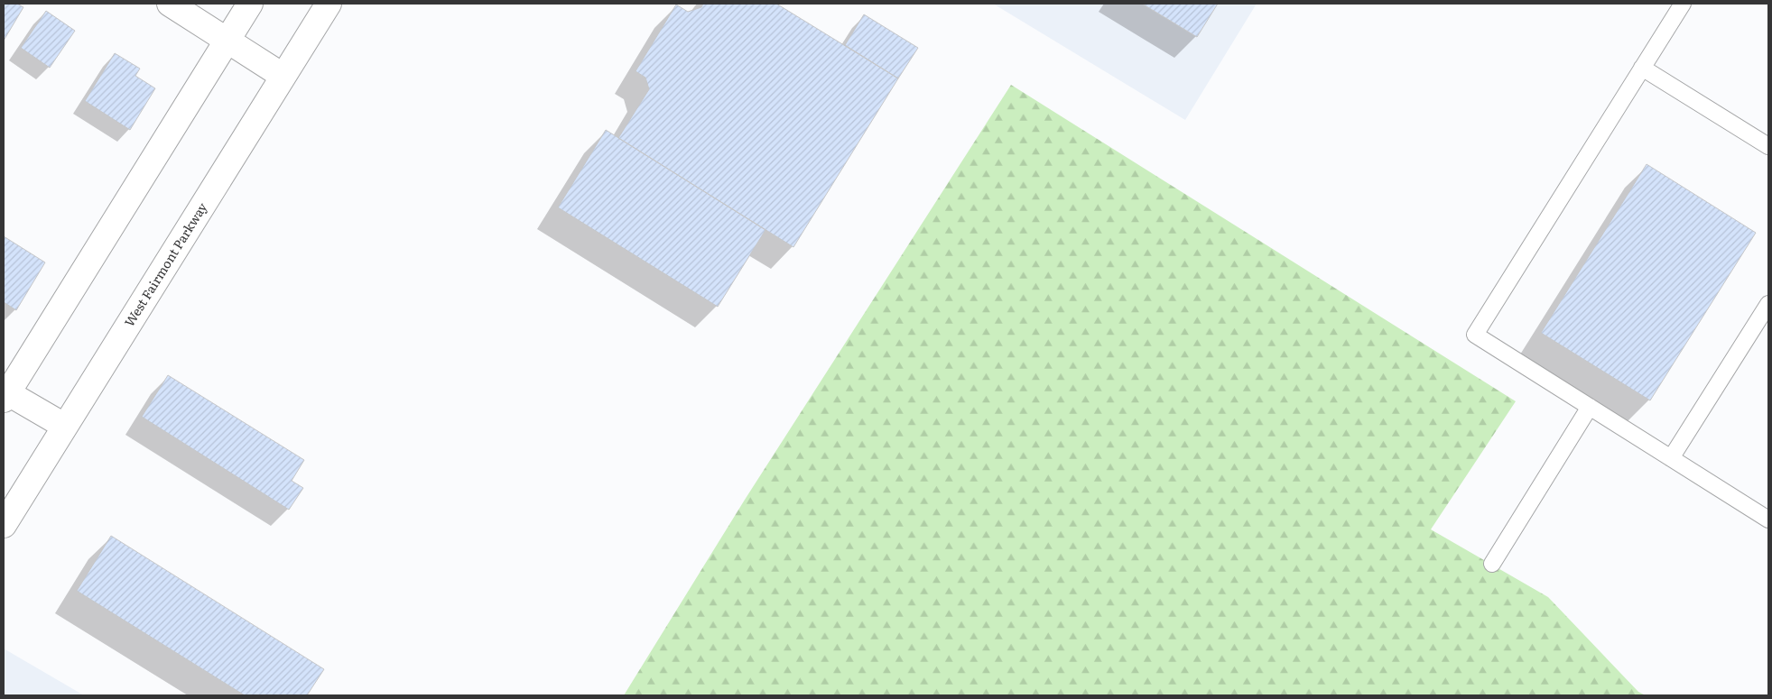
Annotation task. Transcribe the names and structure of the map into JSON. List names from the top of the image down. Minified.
{"streets":{"main road":["West Fairmont Parkway"]}}
